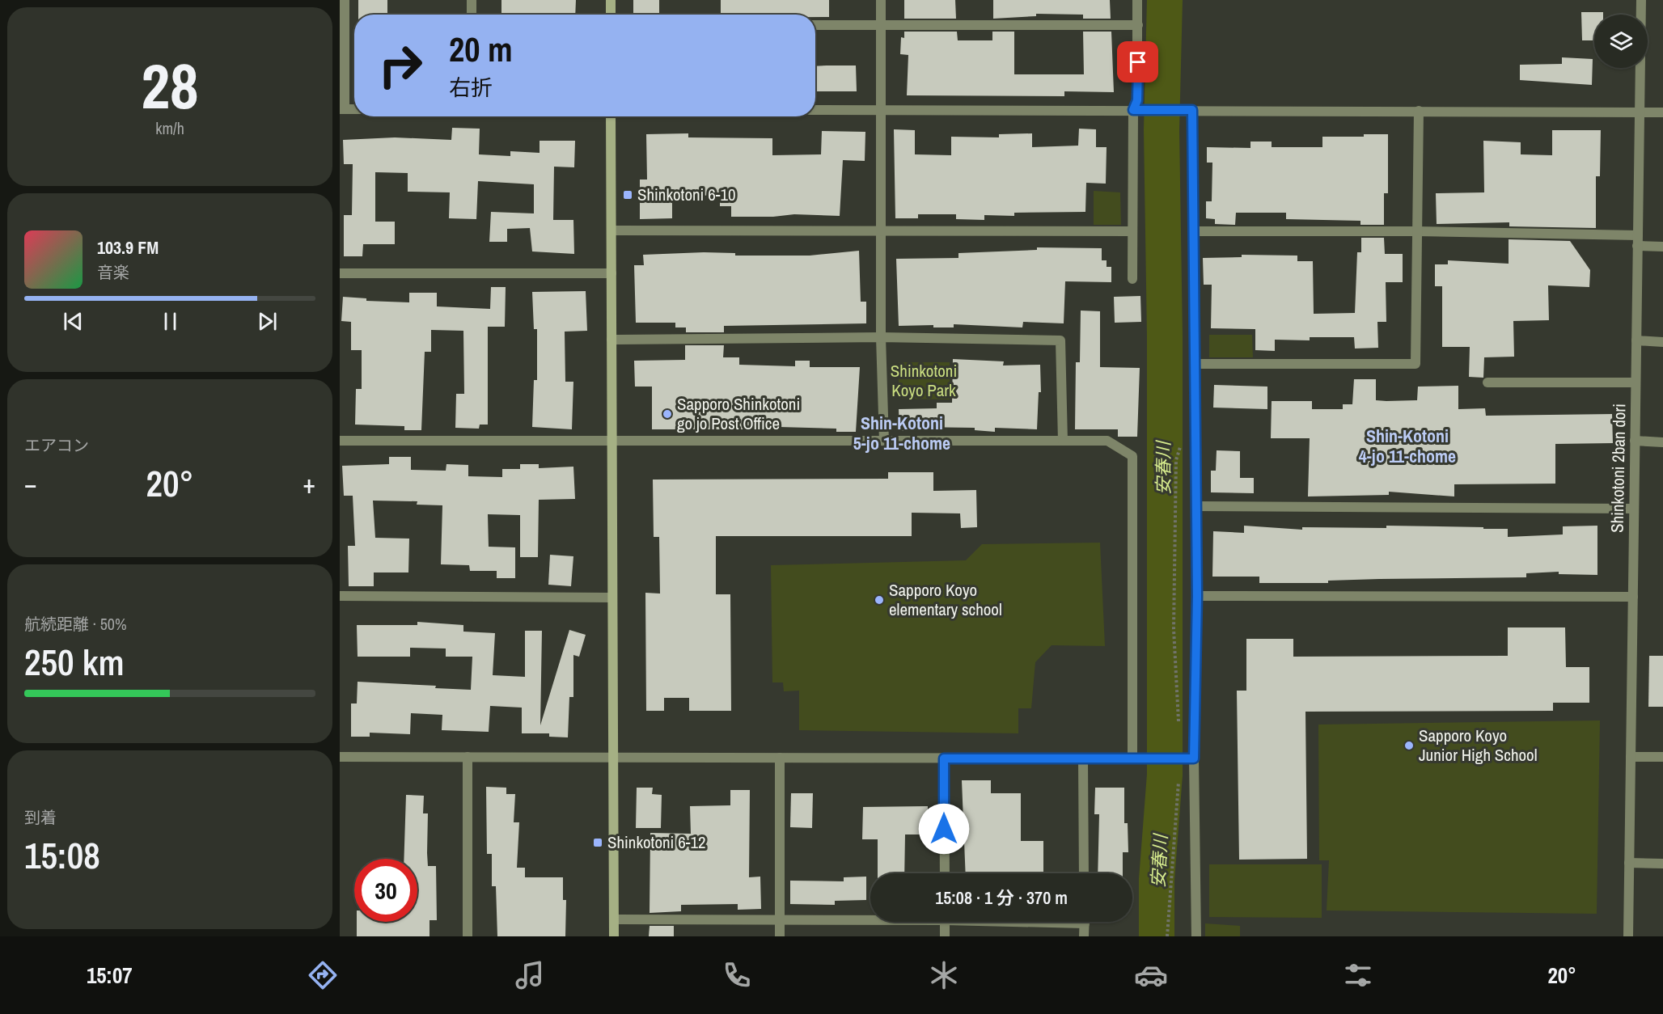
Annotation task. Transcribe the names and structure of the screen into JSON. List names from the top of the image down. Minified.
{"streets":{"street":["Shinkotoni 2ban dori"]},"districts":["Shin-Kotoni 5-jo 11-chome","Shin-Kotoni 4-jo 11-chome"],"water":["安春川"],"parks":["Shinkotoni Koyo Park"],"places":{"transit":["Shinkotoni 6-10","Shinkotoni 6-12"],"other":["Sapporo Shinkotoni go jo Post Office","Sapporo Koyo elementary school","Sapporo Koyo Junior High School"]},"page":{"tile":[["28","km/h"],"エアコン",["航続距離 · 50%","250 km"],["到着","15:08"]],"turn":["20 m","右折"],"song":["103.9 FM","音楽"],"heat":["−","20°","+"],"limit":"30","trip":"15:08 · 1 分 · 370 m","tabs":["15:07","20°"]}}
